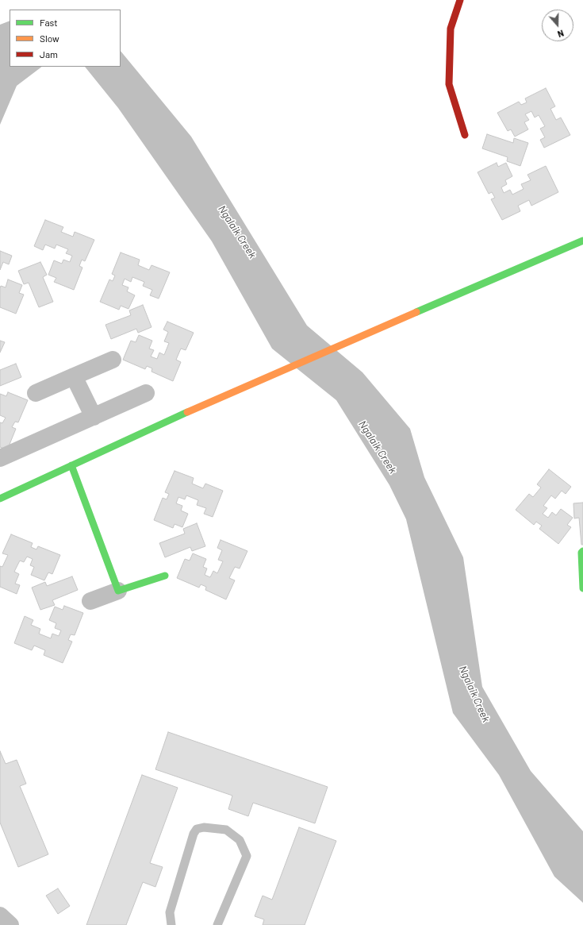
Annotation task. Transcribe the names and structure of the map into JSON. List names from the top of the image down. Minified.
{"water":["Ngalaik Creek"],"legend":["Fast","Slow","Jam"],"north":"bottom"}
